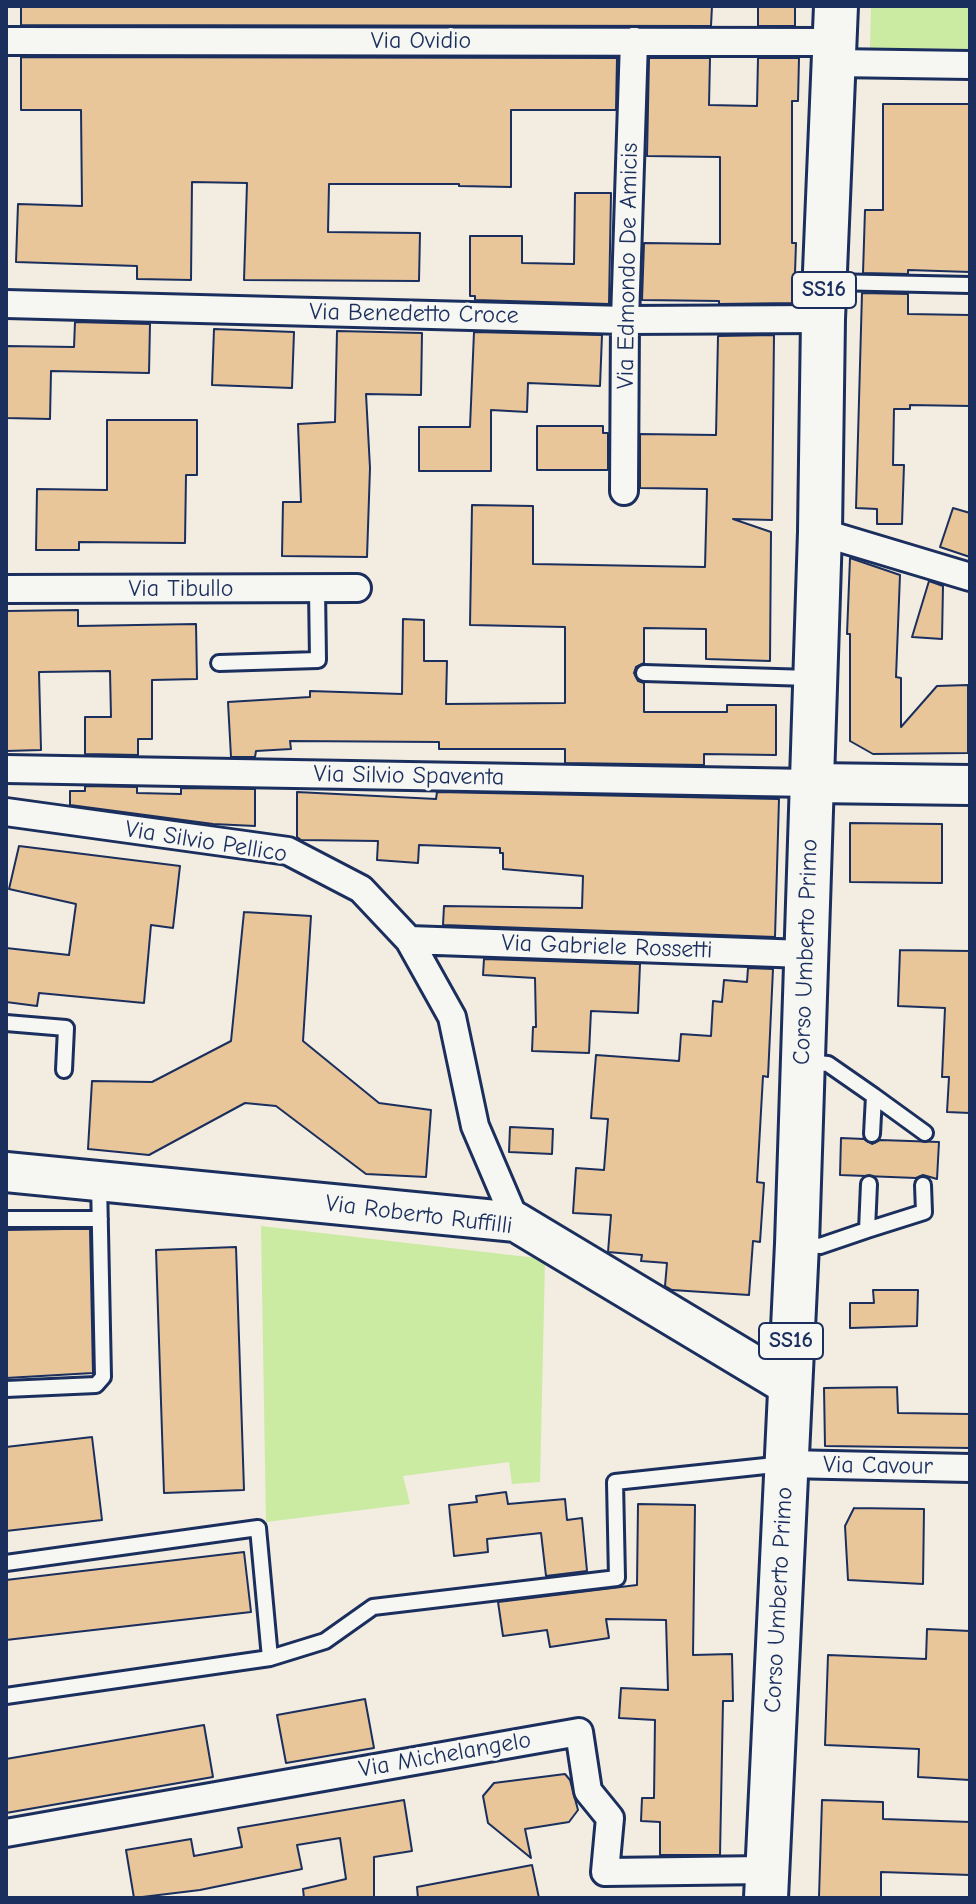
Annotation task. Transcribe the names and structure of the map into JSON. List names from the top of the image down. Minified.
{"streets":{"main road":["SS16","Corso Umberto Primo"],"street":["Via Ovidio","Via Edmondo De Amicis","Via Benedetto Croce","Via Tibullo","Via Silvio Spaventa","Via Silvio Pellico","Via Gabriele Rossetti","Via Roberto Ruffilli","Via Cavour","Via Michelangelo"]},"crossings":[["Via Ovidio","Via Edmondo De Amicis"],["Via Ovidio","Corso Umberto Primo"],["Via Edmondo De Amicis","Via Benedetto Croce"],["Via Benedetto Croce","Corso Umberto Primo"],["Via Silvio Spaventa","Corso Umberto Primo"],["Via Silvio Pellico","Via Gabriele Rossetti"],["Via Silvio Pellico","Via Roberto Ruffilli"],["Via Gabriele Rossetti","Corso Umberto Primo"],["Corso Umberto Primo","Via Roberto Ruffilli"],["Corso Umberto Primo","Via Cavour"],["Corso Umberto Primo","Via Michelangelo"]]}
